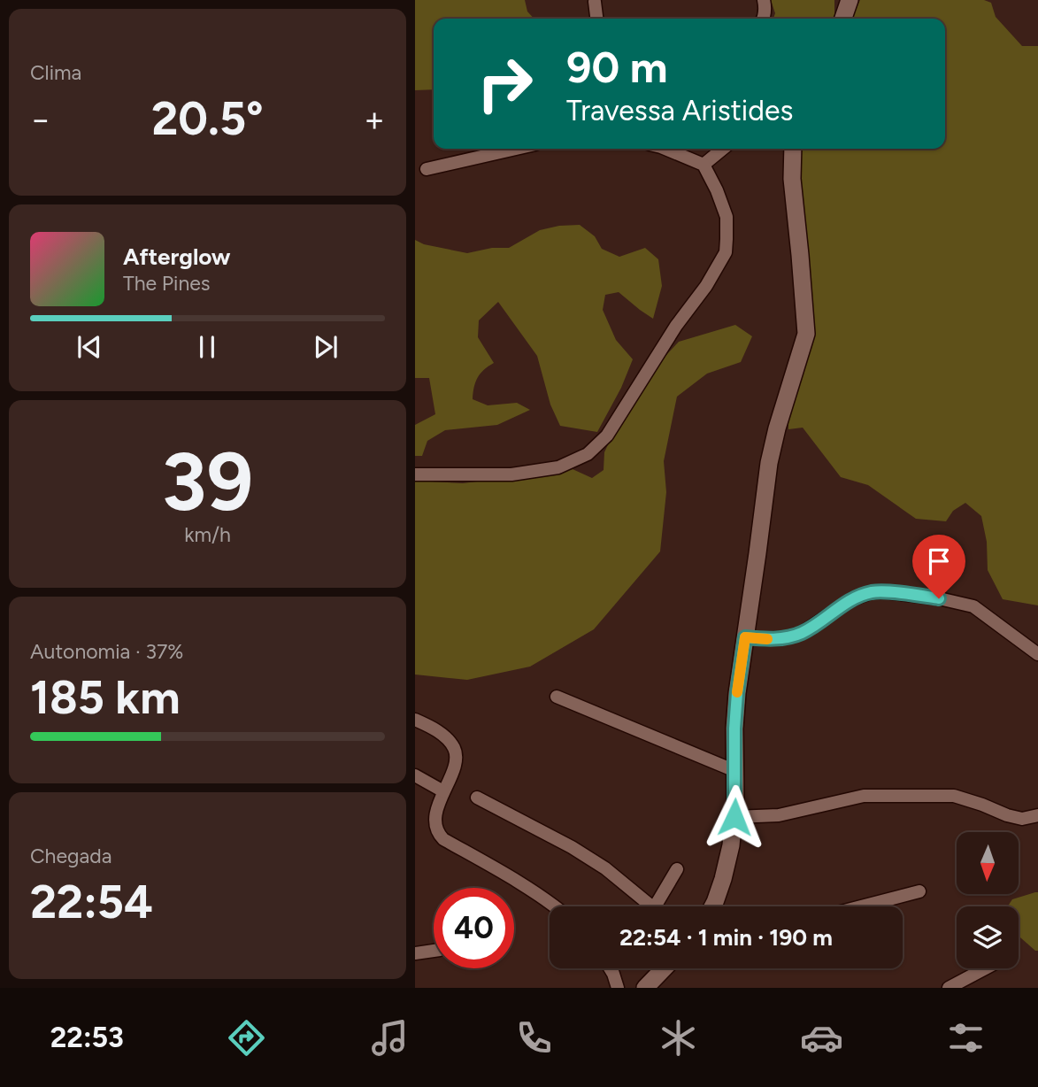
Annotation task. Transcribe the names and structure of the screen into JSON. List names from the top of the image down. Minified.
{"north":"bottom","page":{"tile":["Clima",["39","km/h"],["Autonomia · 37%","185 km"],["Chegada","22:54"]],"turn":["90 m","Travessa Aristides"],"heat":["−","20.5°","+"],"song":["Afterglow","The Pines"],"limit":"40","trip":"22:54 · 1 min · 190 m","tabs":"22:53"}}
